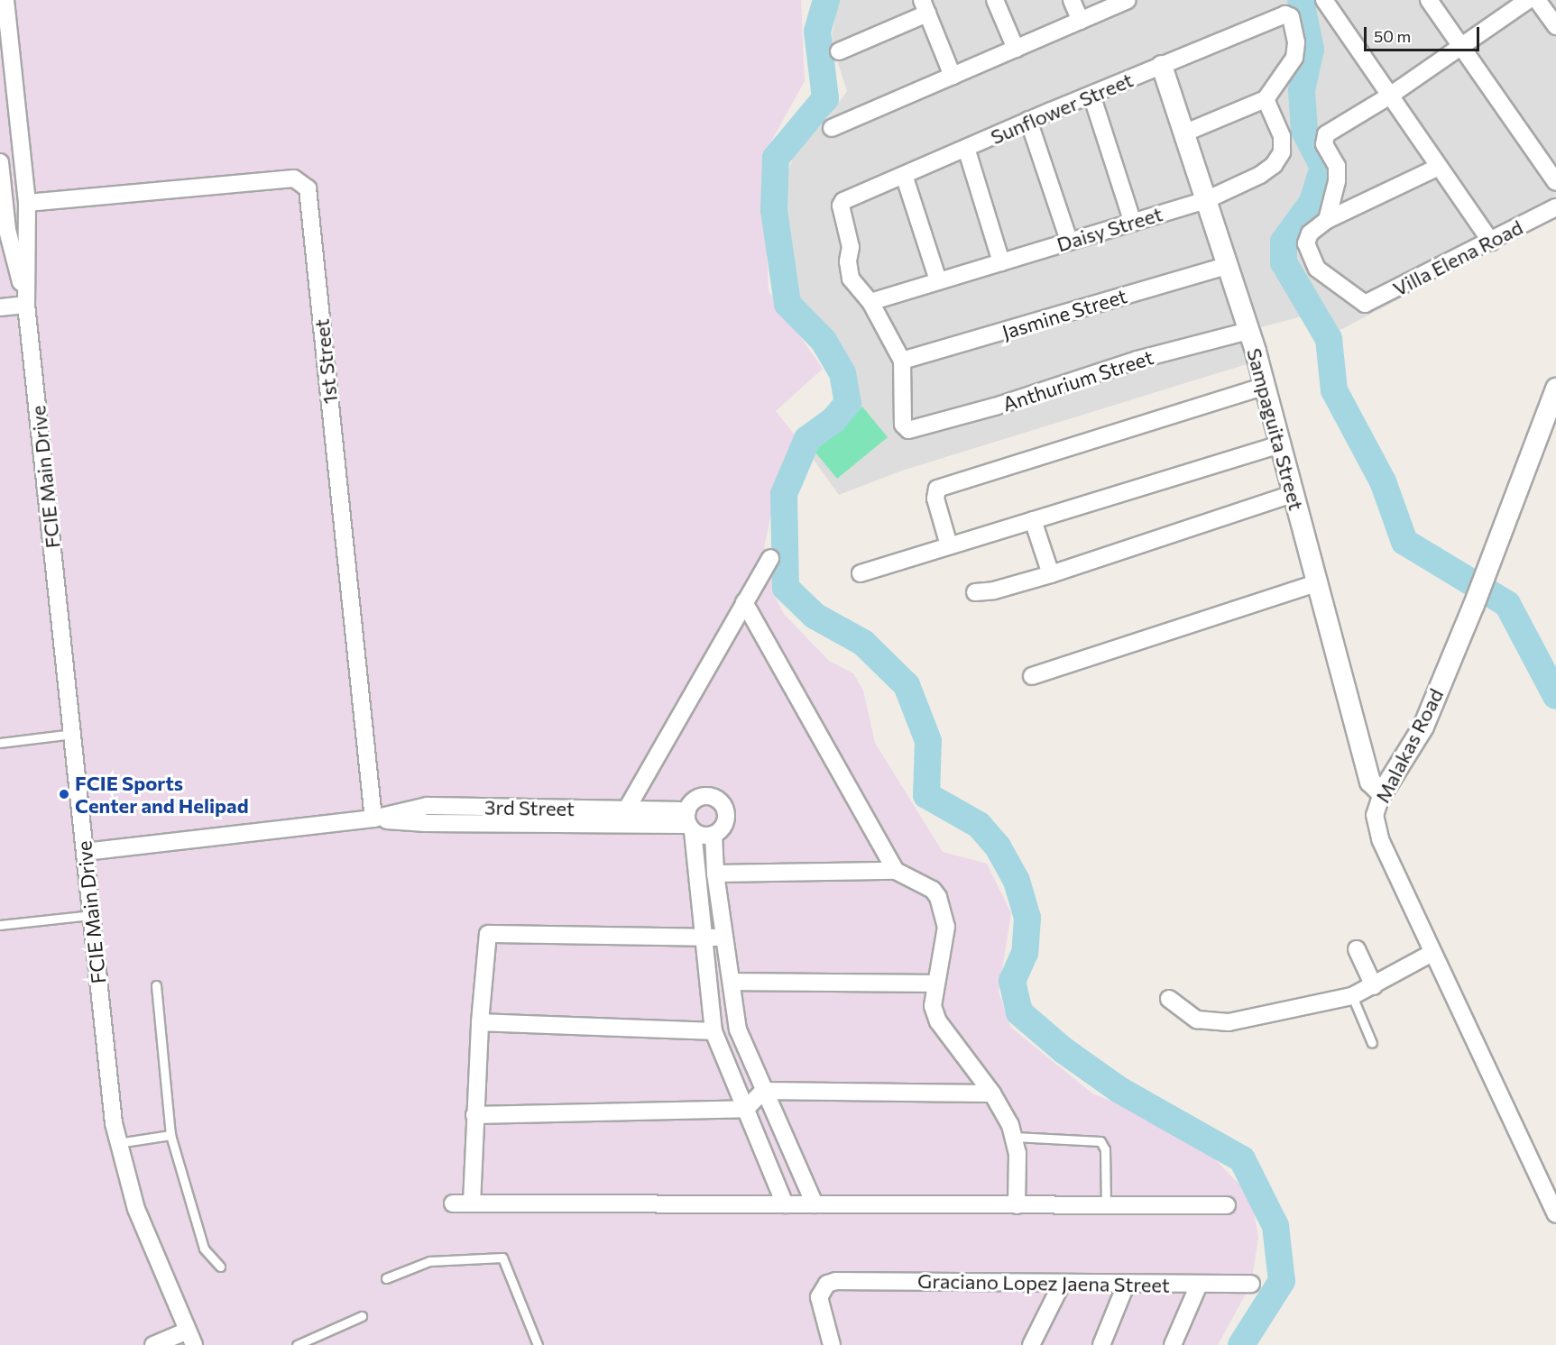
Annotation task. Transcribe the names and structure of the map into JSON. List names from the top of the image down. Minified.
{"streets":{"street":["Sunflower Street","Daisy Street","Villa Elena Road","Jasmine Street","1st Street","Anthurium Street","Sampaguita Street","FCIE Main Drive","Malakas Road","3rd Street","Graciano Lopez Jaena Street"]},"crossings":[["Sunflower Street","Daisy Street"],["Sunflower Street","Sampaguita Street"],["Daisy Street","Sampaguita Street"],["Jasmine Street","Anthurium Street"],["Jasmine Street","Sampaguita Street"],["1st Street","FCIE Main Drive"],["1st Street","3rd Street"],["Anthurium Street","Sampaguita Street"],["Sampaguita Street","Malakas Road"],["FCIE Main Drive","3rd Street"]],"places":["FCIE Sports Center and Helipad"],"scale_bar":"50 m"}
